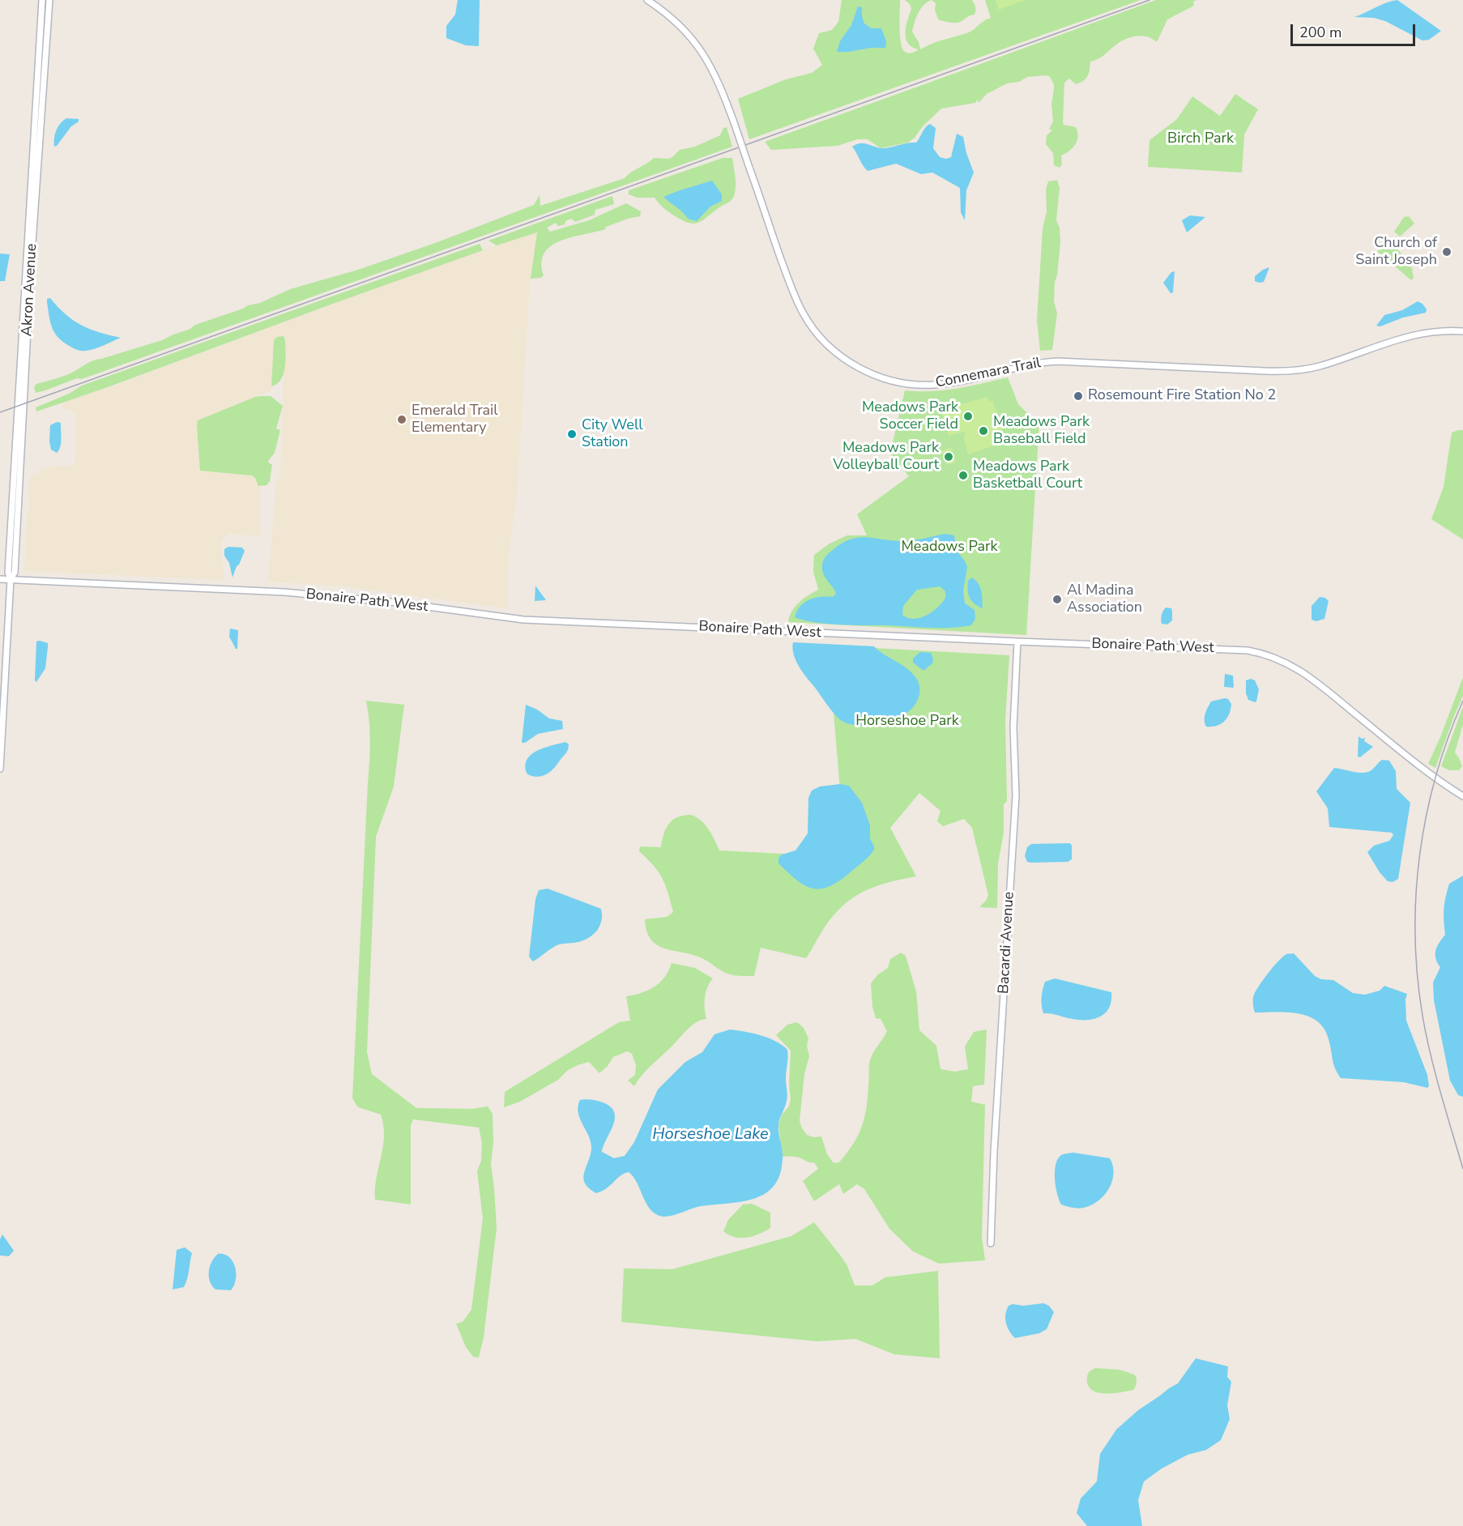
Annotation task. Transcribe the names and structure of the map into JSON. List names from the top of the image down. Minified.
{"streets":{"street":["Akron Avenue","Connemara Trail","Bonaire Path West","Bacardi Avenue"]},"crossings":[["Akron Avenue","Bonaire Path West"],["Bonaire Path West","Bacardi Avenue"]],"water":["Horseshoe Lake"],"parks":["Birch Park","Meadows Park","Horseshoe Park"],"places":["Church of Saint Joseph","Rosemount Fire Station No 2","Meadows Park Soccer Field","Emerald Trail Elementary","Meadows Park Baseball Field","City Well Station","Meadows Park Volleyball Court","Meadows Park Basketball Court","Al Madina Association"],"scale_bar":"200 m"}
